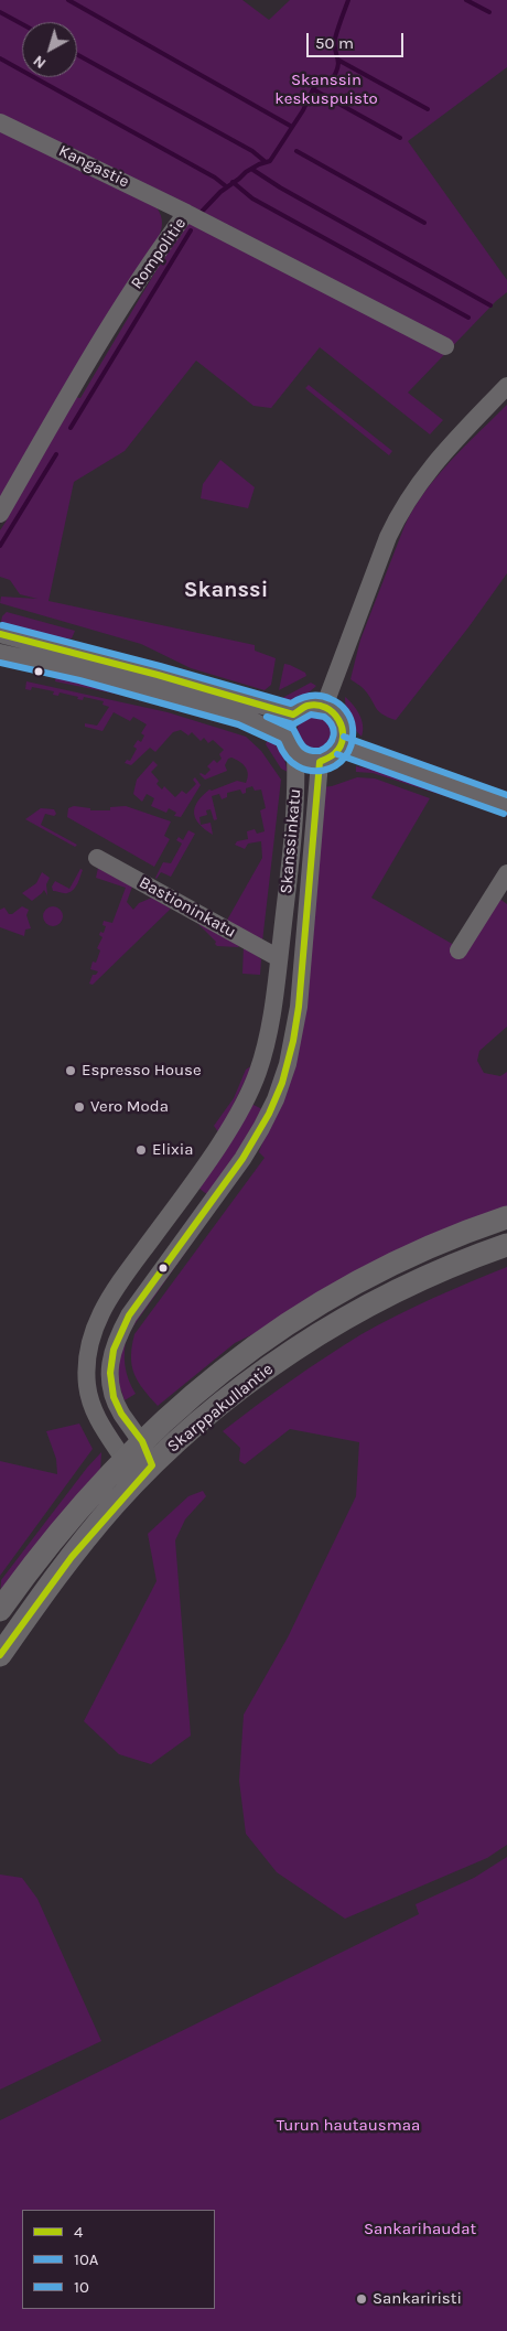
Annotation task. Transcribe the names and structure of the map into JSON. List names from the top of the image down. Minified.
{"streets":{"main road":["Skarppakullantie"],"street":["Kangastie","Rompolitie","Skanssinkatu","Bastioninkatu"]},"crossings":[["Kangastie","Rompolitie"],["Skanssinkatu","Bastioninkatu"],["Skanssinkatu","Skarppakullantie"]],"districts":["Skanssi"],"parks":["Skanssin keskuspuisto","Turun hautausmaa","Sankarihaudat"],"places":["Espresso House","Vero Moda","Elixia","Sankariristi"],"lines":["transit line 10","transit line 4","transit line 10A"],"legend":["4","10A","10"],"scale_bar":"50 m","north":"bottom left"}
